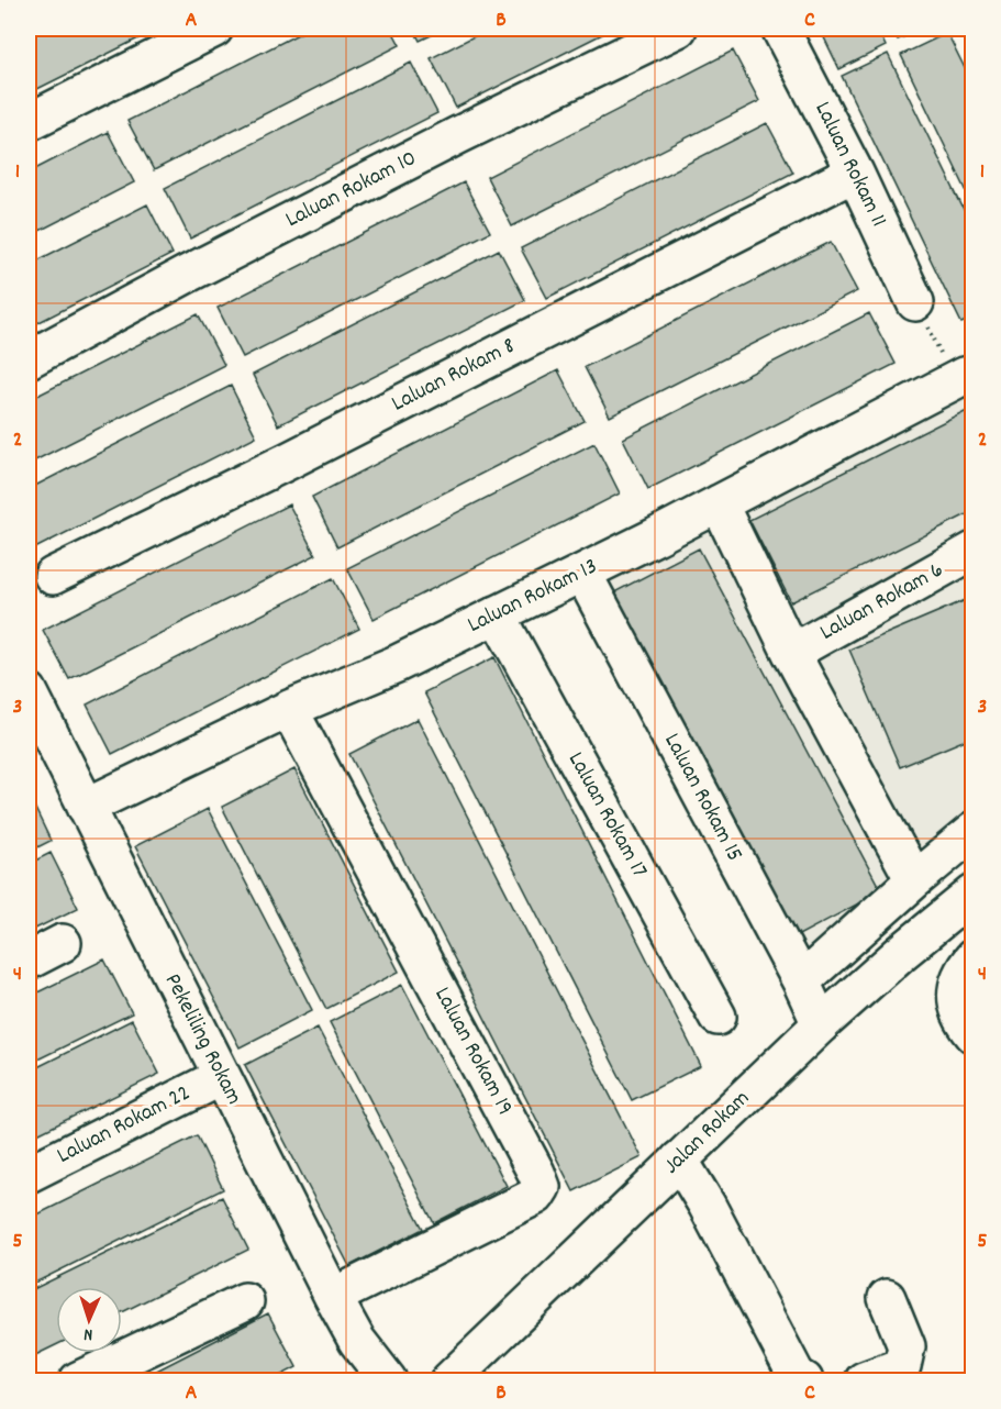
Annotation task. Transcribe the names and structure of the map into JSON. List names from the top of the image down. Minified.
{"streets":{"street":["Laluan Rokam 11","Laluan Rokam 10","Laluan Rokam 8","Laluan Rokam 13","Laluan Rokam 6","Laluan Rokam 15","Laluan Rokam 17","Pekeliling Rokam","Laluan Rokam 19","Laluan Rokam 22","Jalan Rokam"]},"crossings":[["Laluan Rokam 11","Laluan Rokam 8"],["Laluan Rokam 13","Laluan Rokam 15"],["Laluan Rokam 13","Laluan Rokam 17"],["Laluan Rokam 13","Pekeliling Rokam"],["Laluan Rokam 13","Laluan Rokam 19"],["Laluan Rokam 15","Jalan Rokam"],["Pekeliling Rokam","Laluan Rokam 19"],["Pekeliling Rokam","Laluan Rokam 22"]],"north":"bottom","grid":{"columns":["A","B","C"],"rows":["1","2","3","4","5"]}}
